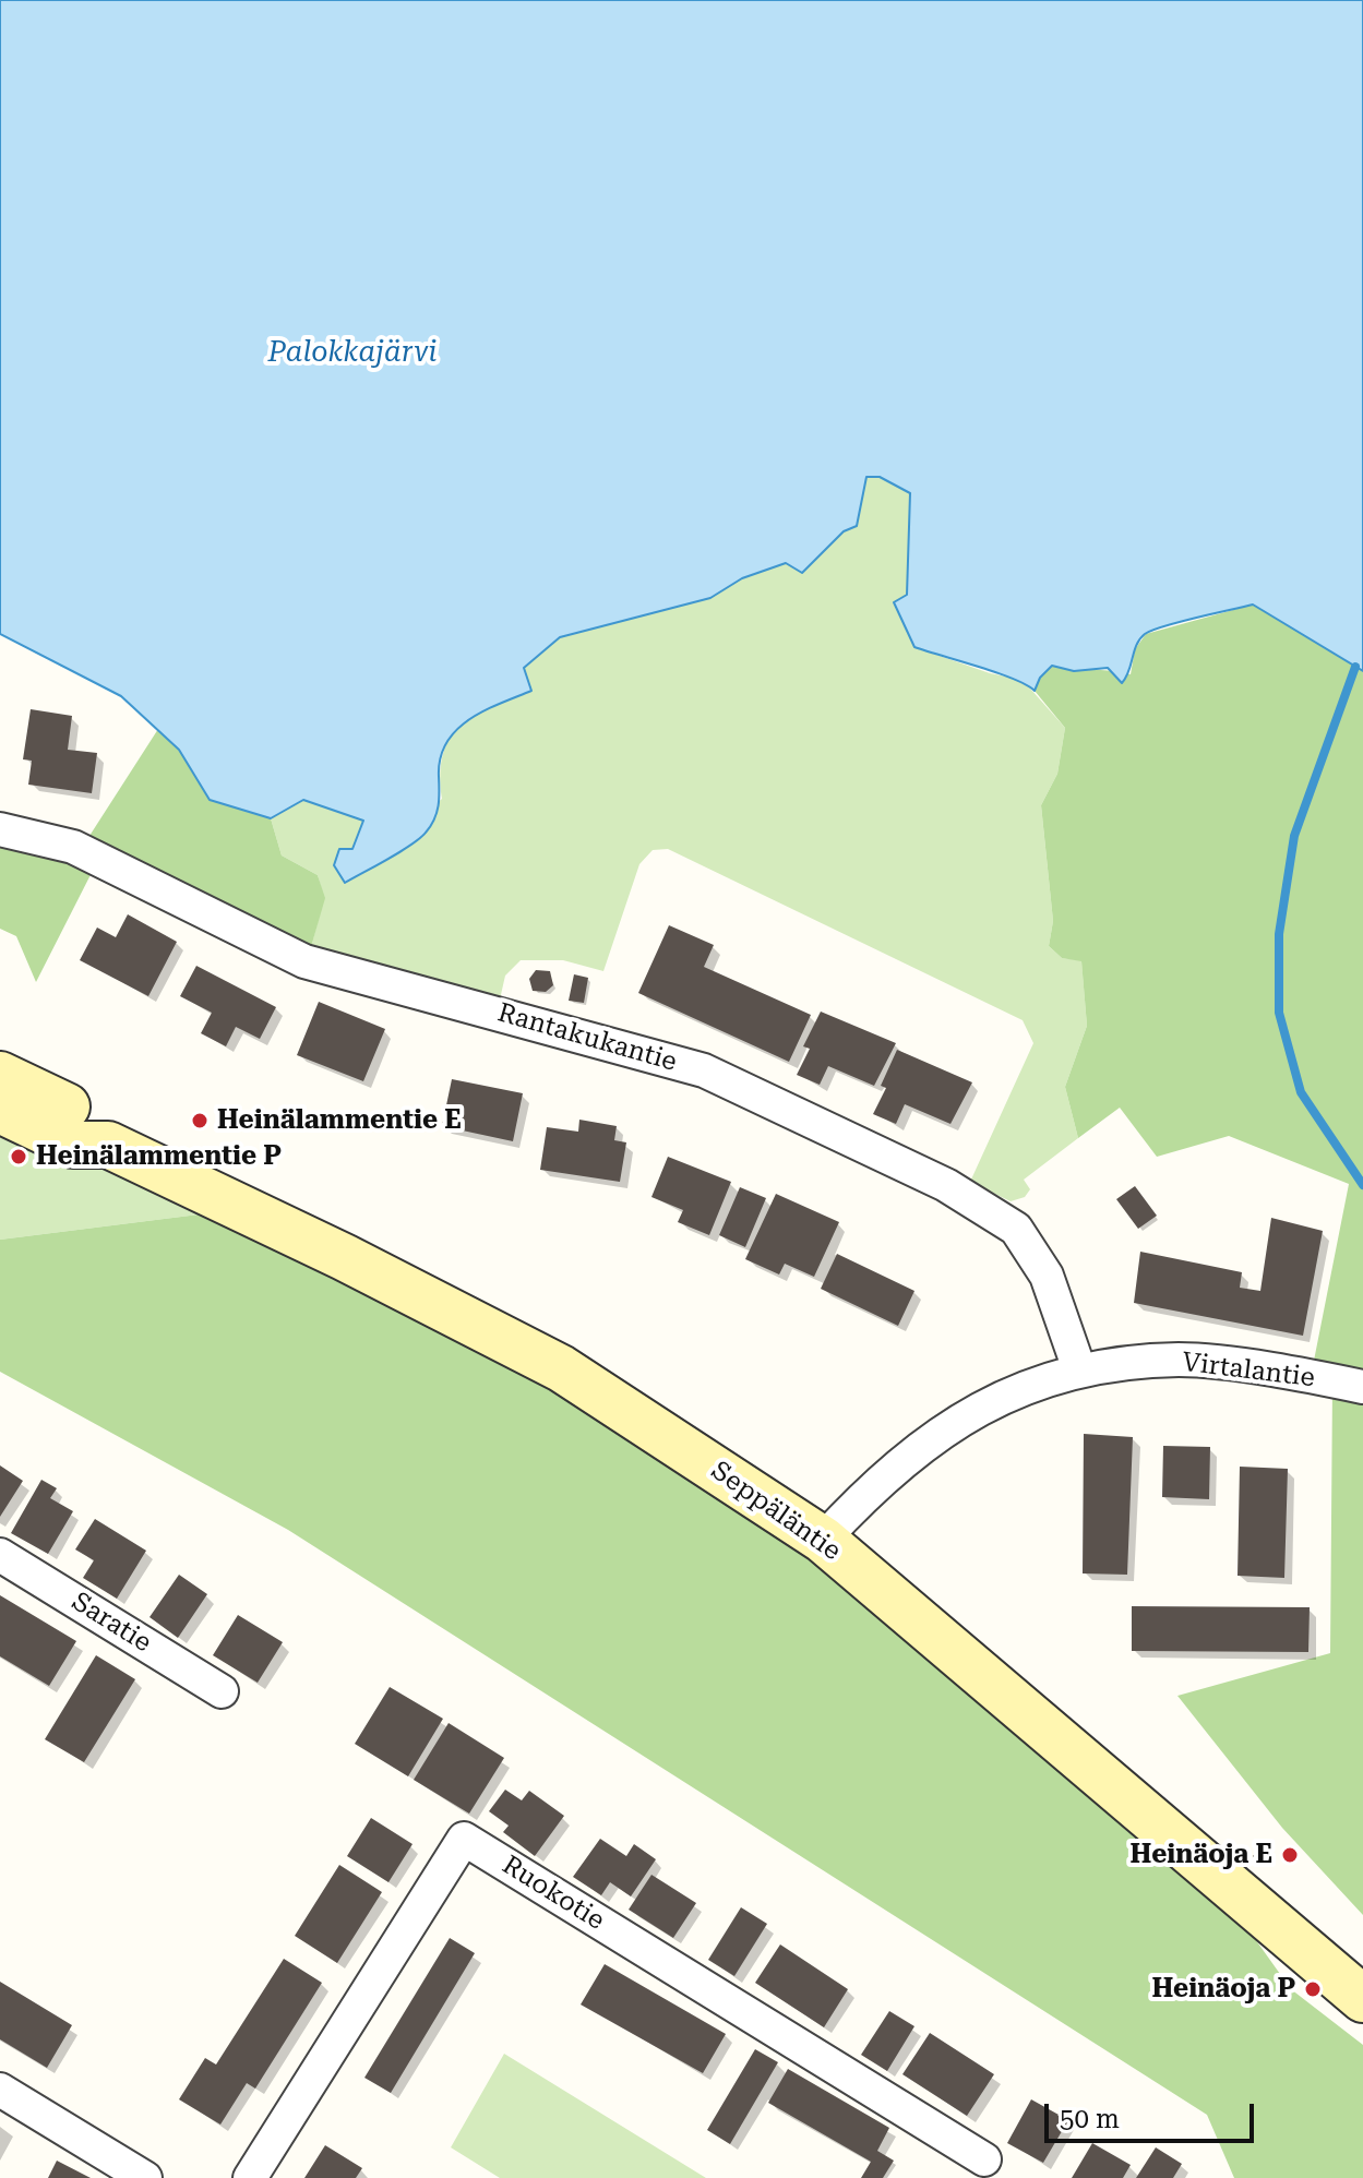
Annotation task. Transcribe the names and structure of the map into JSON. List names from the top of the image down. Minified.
{"streets":{"main road":["Seppäläntie"],"street":["Rantakukantie","Virtalantie","Saratie","Ruokotie"]},"crossings":[["Rantakukantie","Virtalantie"],["Virtalantie","Seppäläntie"]],"water":["Palokkajärvi"],"places":["Heinälammentie E","Heinälammentie P","Heinäoja E","Heinäoja P"],"scale_bar":"50 m"}
